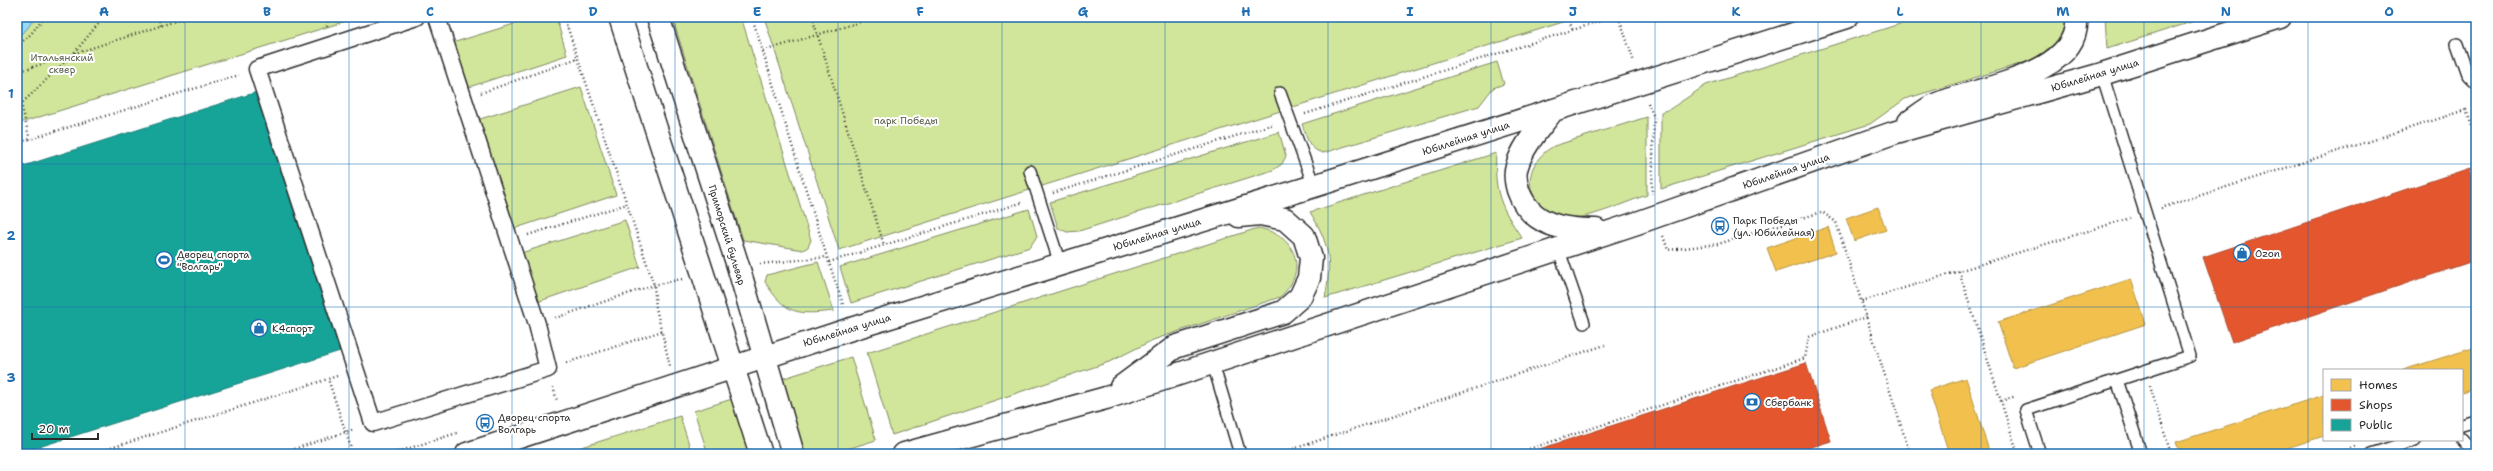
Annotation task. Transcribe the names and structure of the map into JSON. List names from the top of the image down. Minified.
{"streets":{"main road":["Юбилейная улица","Приморский бульвар"]},"crossings":[["Юбилейная улица","Приморский бульвар"]],"parks":["Итальянский сквер","парк Победы"],"places":{"bus stop":["Парк Победы (ул. Юбилейная)","Дворец спорта Волгарь"],"shop":["Ozon","К4спорт"],"sports":["Дворец спорта \"Волгарь\""],"bank":["Сбербанк"]},"legend":["Homes","Shops","Public"],"scale_bar":"20 m","grid":{"columns":["A","B","C","D","E","F","G","H","I","J","K","L","M","N","O"],"rows":["1","2","3"]}}
